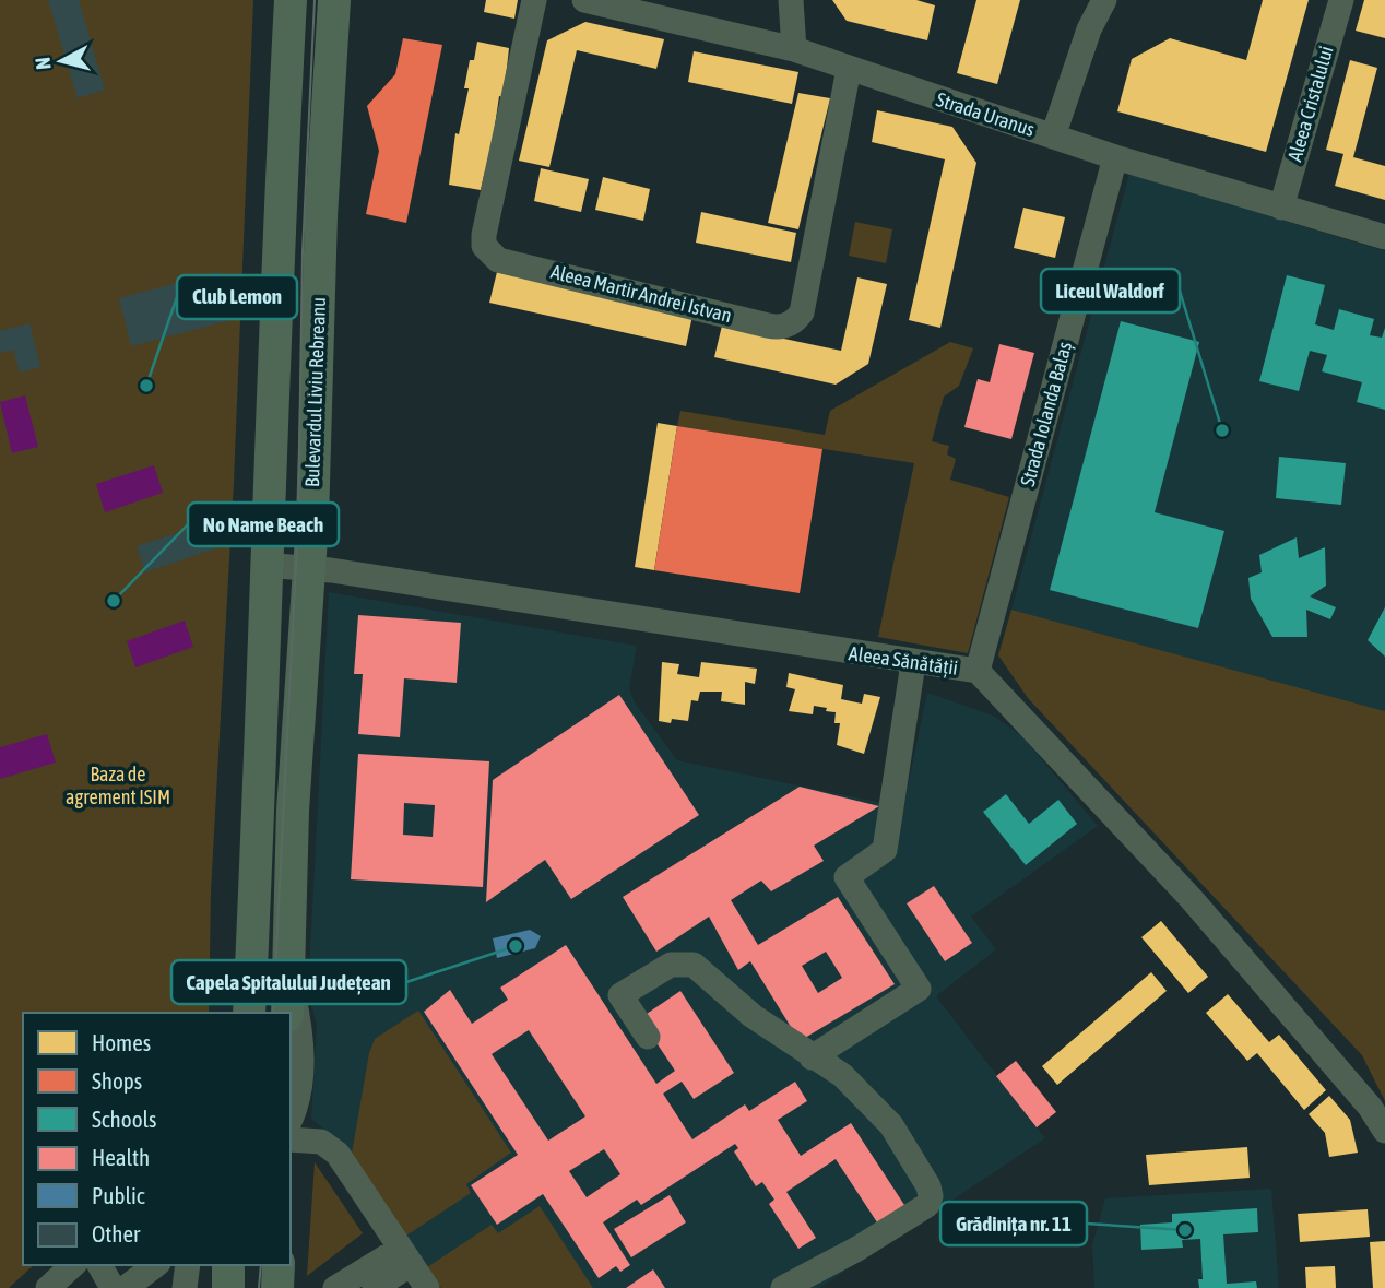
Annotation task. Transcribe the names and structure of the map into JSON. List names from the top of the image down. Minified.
{"streets":{"main road":["Bulevardul Liviu Rebreanu"],"street":["Aleea Cristalului","Strada Uranus","Aleea Martir Andrei Istvan","Strada Iolanda Balaș","Aleea Sănătății"]},"crossings":[["Aleea Cristalului","Strada Uranus"],["Strada Uranus","Aleea Martir Andrei Istvan"],["Strada Uranus","Strada Iolanda Balaș"],["Bulevardul Liviu Rebreanu","Aleea Sănătății"],["Strada Iolanda Balaș","Aleea Sănătății"]],"parks":["Baza de agrement ISIM"],"places":["Club Lemon","Liceul Waldorf","No Name Beach","Capela Spitalului Județean","Grădinița nr. 11"],"legend":["Homes","Shops","Schools","Health","Public","Other"],"north":"left"}
